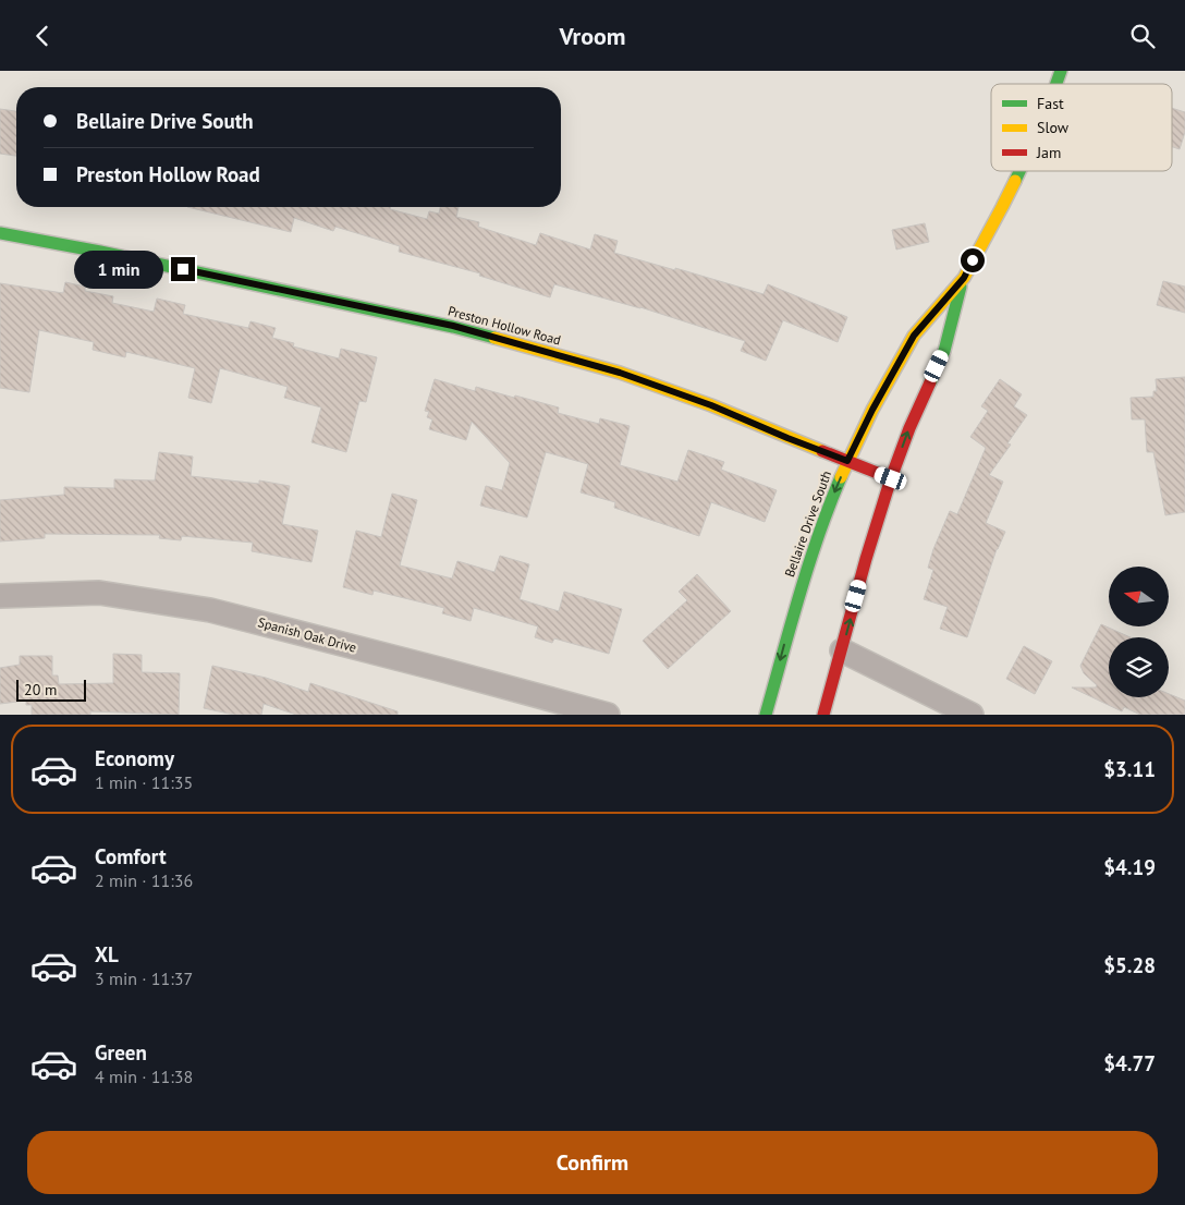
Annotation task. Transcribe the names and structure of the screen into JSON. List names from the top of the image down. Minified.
{"streets":{"main road":["Preston Hollow Road","Bellaire Drive South"],"street":["Spanish Oak Drive"]},"crossings":[["Preston Hollow Road","Bellaire Drive South"]],"legend":["Fast","Slow","Jam"],"scale_bar":"20 m","north":"left","page":{"header":"Vroom","banner":["Bellaire Drive South","Preston Hollow Road"],"bubble":"1 min","scale":"20 m","list":[{"name":"Economy","note":"1 min · 11:35","value":"$3.11"},{"name":"Comfort","note":"2 min · 11:36","value":"$4.19"},{"name":"XL","note":"3 min · 11:37","value":"$5.28"},{"name":"Green","note":"4 min · 11:38","value":"$4.77"}],"buttons":"Confirm"}}
